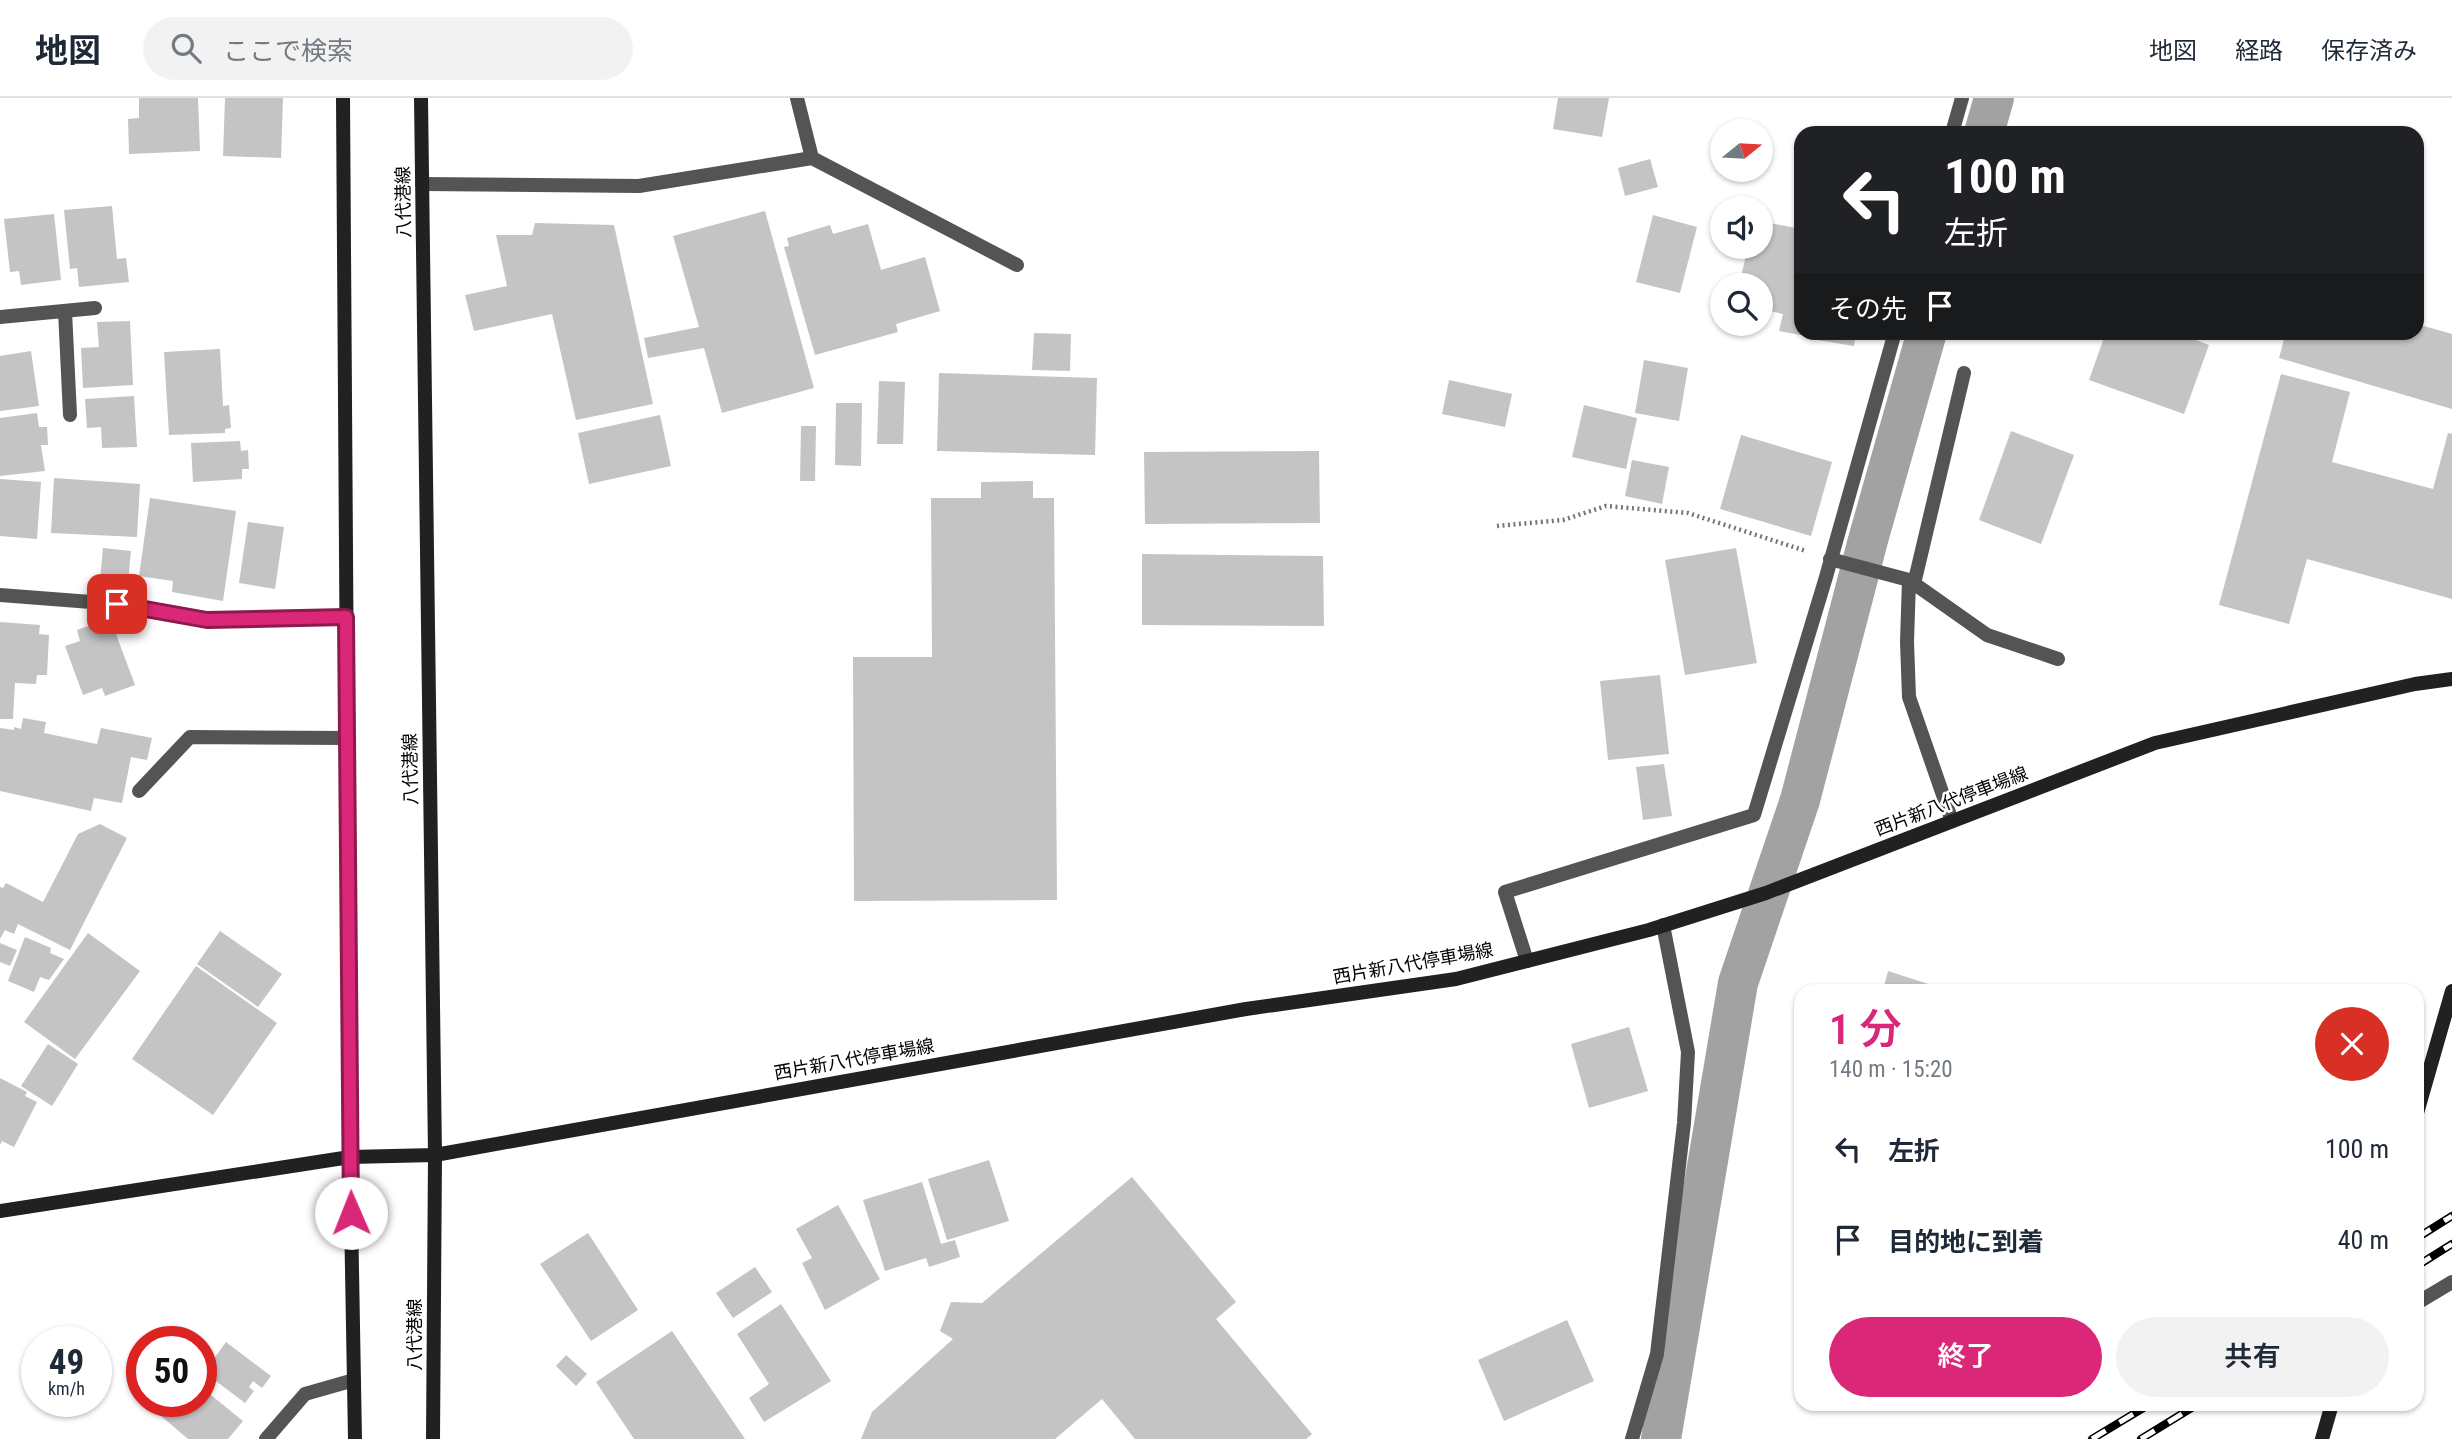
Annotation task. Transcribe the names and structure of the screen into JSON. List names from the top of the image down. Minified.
{"streets":{"main road":["八代港線","西片新八代停車場線"]},"crossings":[["八代港線","西片新八代停車場線"]],"north":"right","page":{"header":"地図","search":"ここで検索","nav":["地図","経路","保存済み"],"turn":["100 m","左折"],"then":"その先","heading":["1 分","140 m · 15:20"],"list":[{"name":"左折","value":"100 m"},{"name":"目的地に到着","value":"40 m"}],"buttons":["終了","共有"],"speed":"49 km/h","limit":"50"}}
